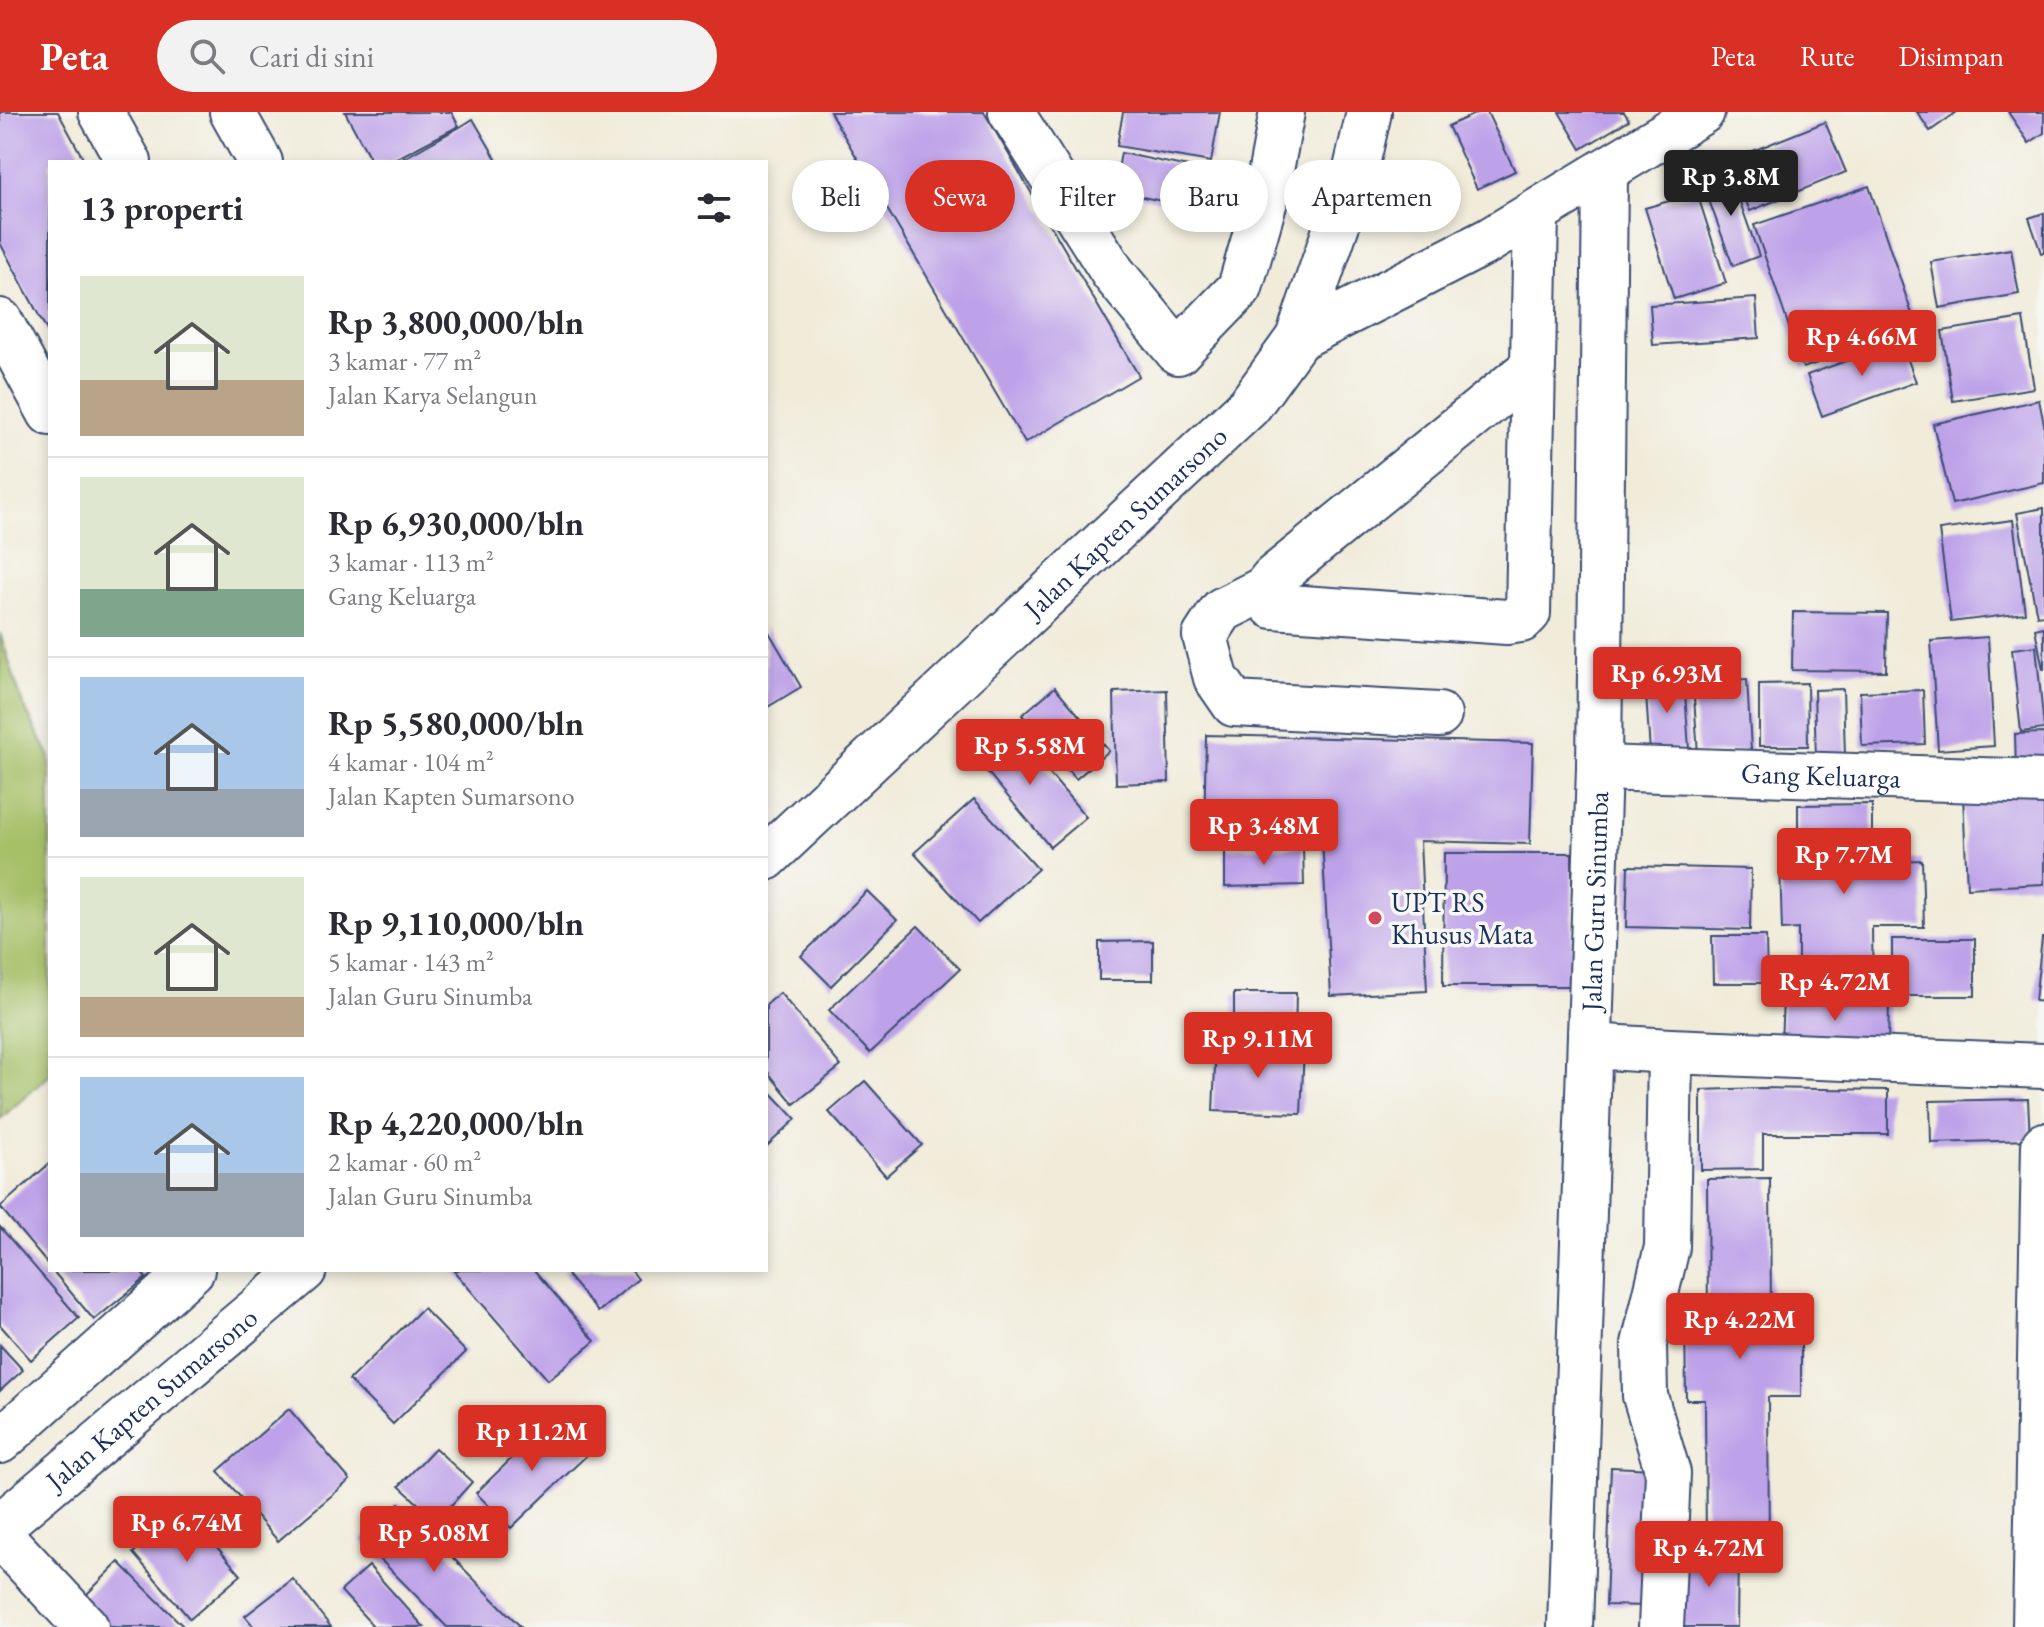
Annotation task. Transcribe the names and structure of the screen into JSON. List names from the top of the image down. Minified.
{"streets":{"main road":["Jalan Kapten Sumarsono","Gang Keluarga","Jalan Guru Sinumba"]},"crossings":[["Gang Keluarga","Jalan Guru Sinumba"]],"places":["UPT RS Khusus Mata"],"page":{"header":"Peta","search":"Cari di sini","nav":["Peta","Rute","Disimpan"],"price":["Rp 3.8M","Rp 4.66M","Rp 6.93M","Rp 5.58M","Rp 3.48M","Rp 7.7M","Rp 4.72M","Rp 9.11M","Rp 4.22M","Rp 11.2M","Rp 6.74M","Rp 5.08M","Rp 4.72M"],"chip":["Beli","Sewa","Filter","Baru","Apartemen"],"heading":"13 properti","list":[{"name":"Rp 3,800,000/bln","note":"3 kamar · 77 m² · Jalan Karya Selangun"},{"name":"Rp 6,930,000/bln","note":"3 kamar · 113 m² · Gang Keluarga"},{"name":"Rp 5,580,000/bln","note":"4 kamar · 104 m² · Jalan Kapten Sumarsono"},{"name":"Rp 9,110,000/bln","note":"5 kamar · 143 m² · Jalan Guru Sinumba"},{"name":"Rp 4,220,000/bln","note":"2 kamar · 60 m² · Jalan Guru Sinumba"}]}}
